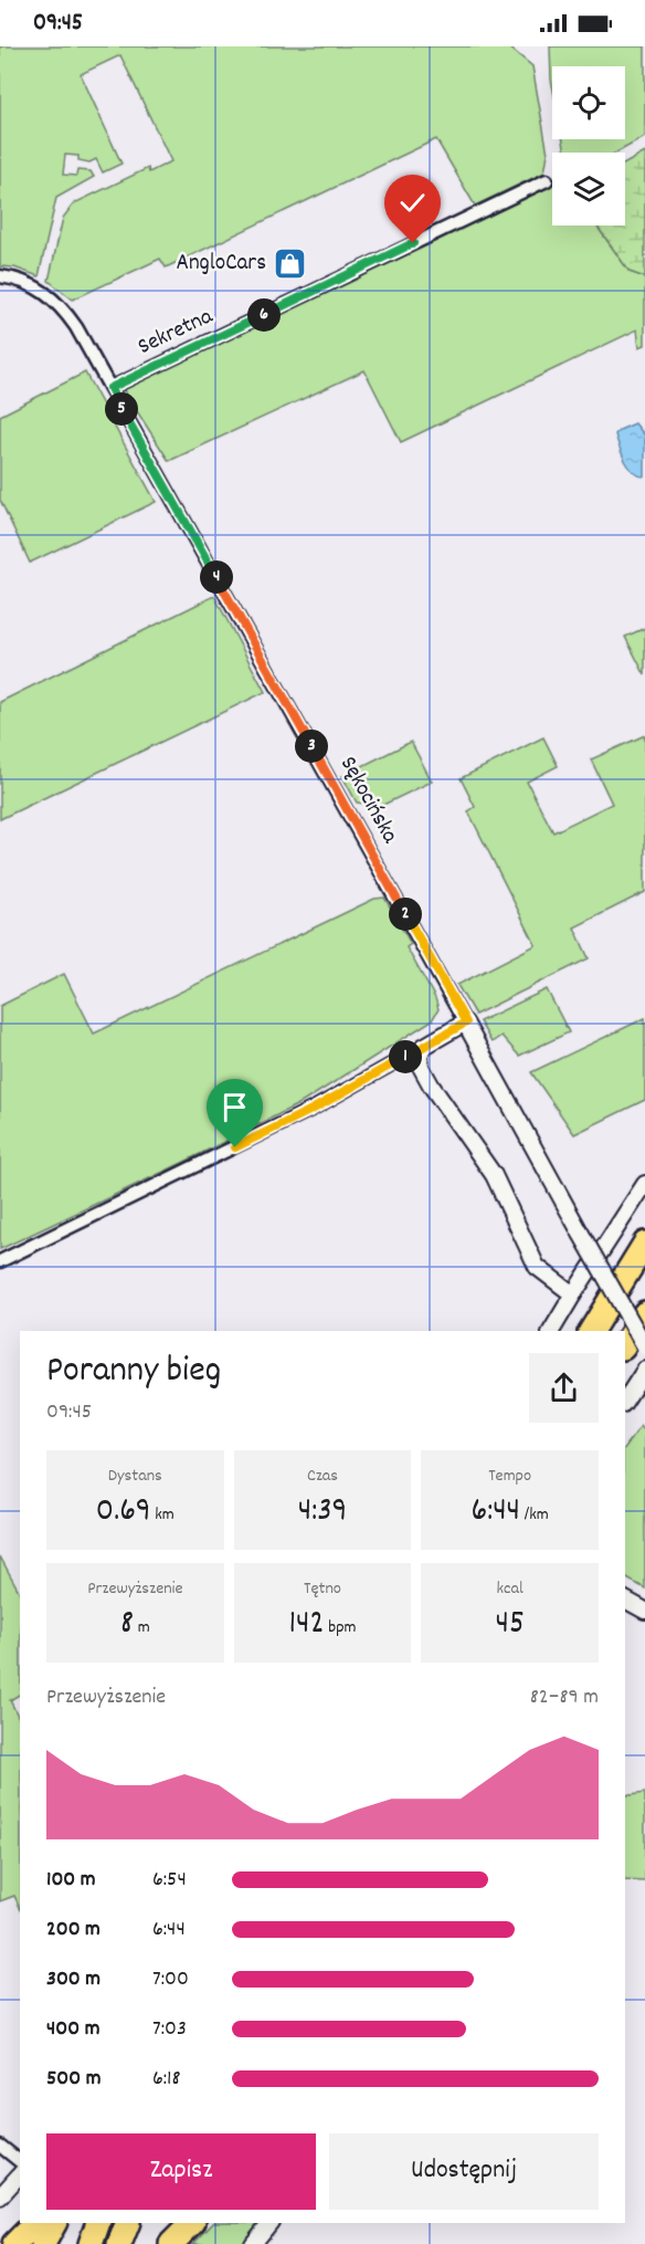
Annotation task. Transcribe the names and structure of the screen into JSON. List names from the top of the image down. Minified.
{"streets":{"street":["Sekretna","Sękocińska"]},"crossings":[["Sekretna","Sękocińska"]],"places":{"shop":["AngloCars"]},"page":{"status":"09:45","pins":["6","5","4","3","2","1"],"heading":["Poranny bieg","09:45"],"stats":[["Dystans","0.69 km"],["Czas","4:39"],["Tempo","6:44 /km"],["Przewyższenie","8 m"],["Tętno","142 bpm"],["kcal","45"]],"chart":["Przewyższenie","82–89 m"],"list":[{"name":"100 m","note":"6:54"},{"name":"200 m","note":"6:44"},{"name":"300 m","note":"7:00"},{"name":"400 m","note":"7:03"},{"name":"500 m","note":"6:18"}],"buttons":["Zapisz","Udostępnij"]}}
